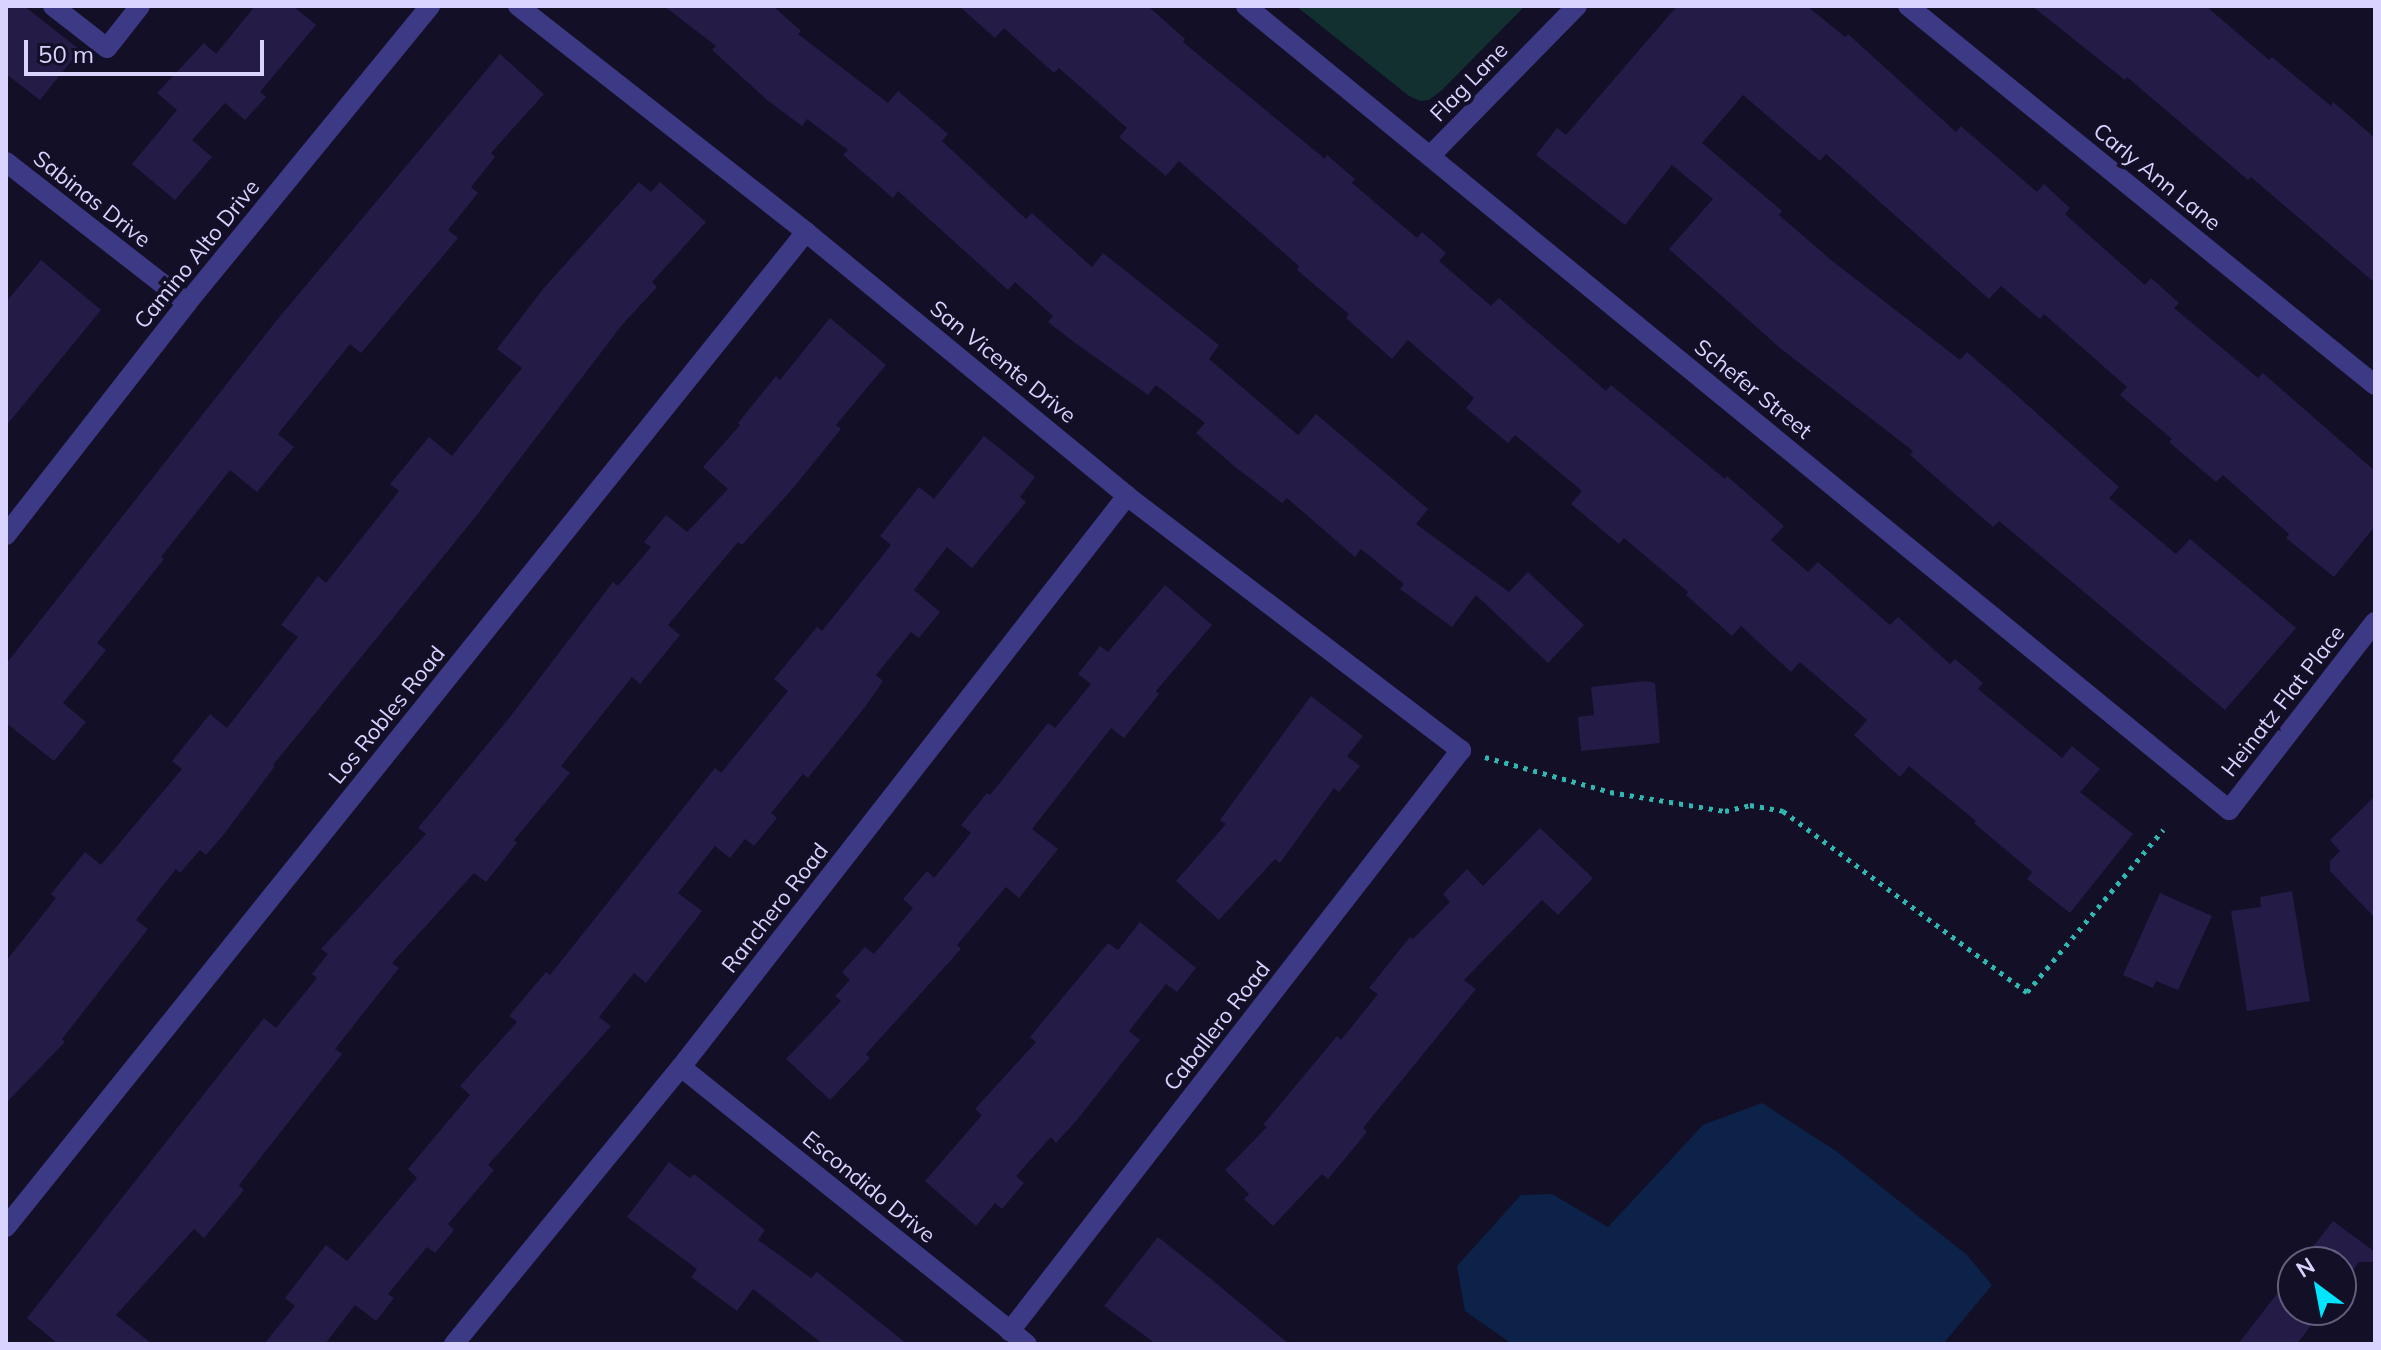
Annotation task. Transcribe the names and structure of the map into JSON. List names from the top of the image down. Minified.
{"streets":{"street":["Flag Lane","Carly Ann Lane","Sabinas Drive","Camino Alto Drive","San Vicente Drive","Schefer Street","Heinatz Flat Place","Los Robles Road","Ranchero Road","Caballero Road","Escondido Drive"]},"crossings":[["Flag Lane","Schefer Street"],["Sabinas Drive","Camino Alto Drive"],["San Vicente Drive","Los Robles Road"],["San Vicente Drive","Ranchero Road"],["San Vicente Drive","Caballero Road"],["Schefer Street","Heinatz Flat Place"],["Ranchero Road","Escondido Drive"],["Caballero Road","Escondido Drive"]],"scale_bar":"50 m","north":"top left"}
